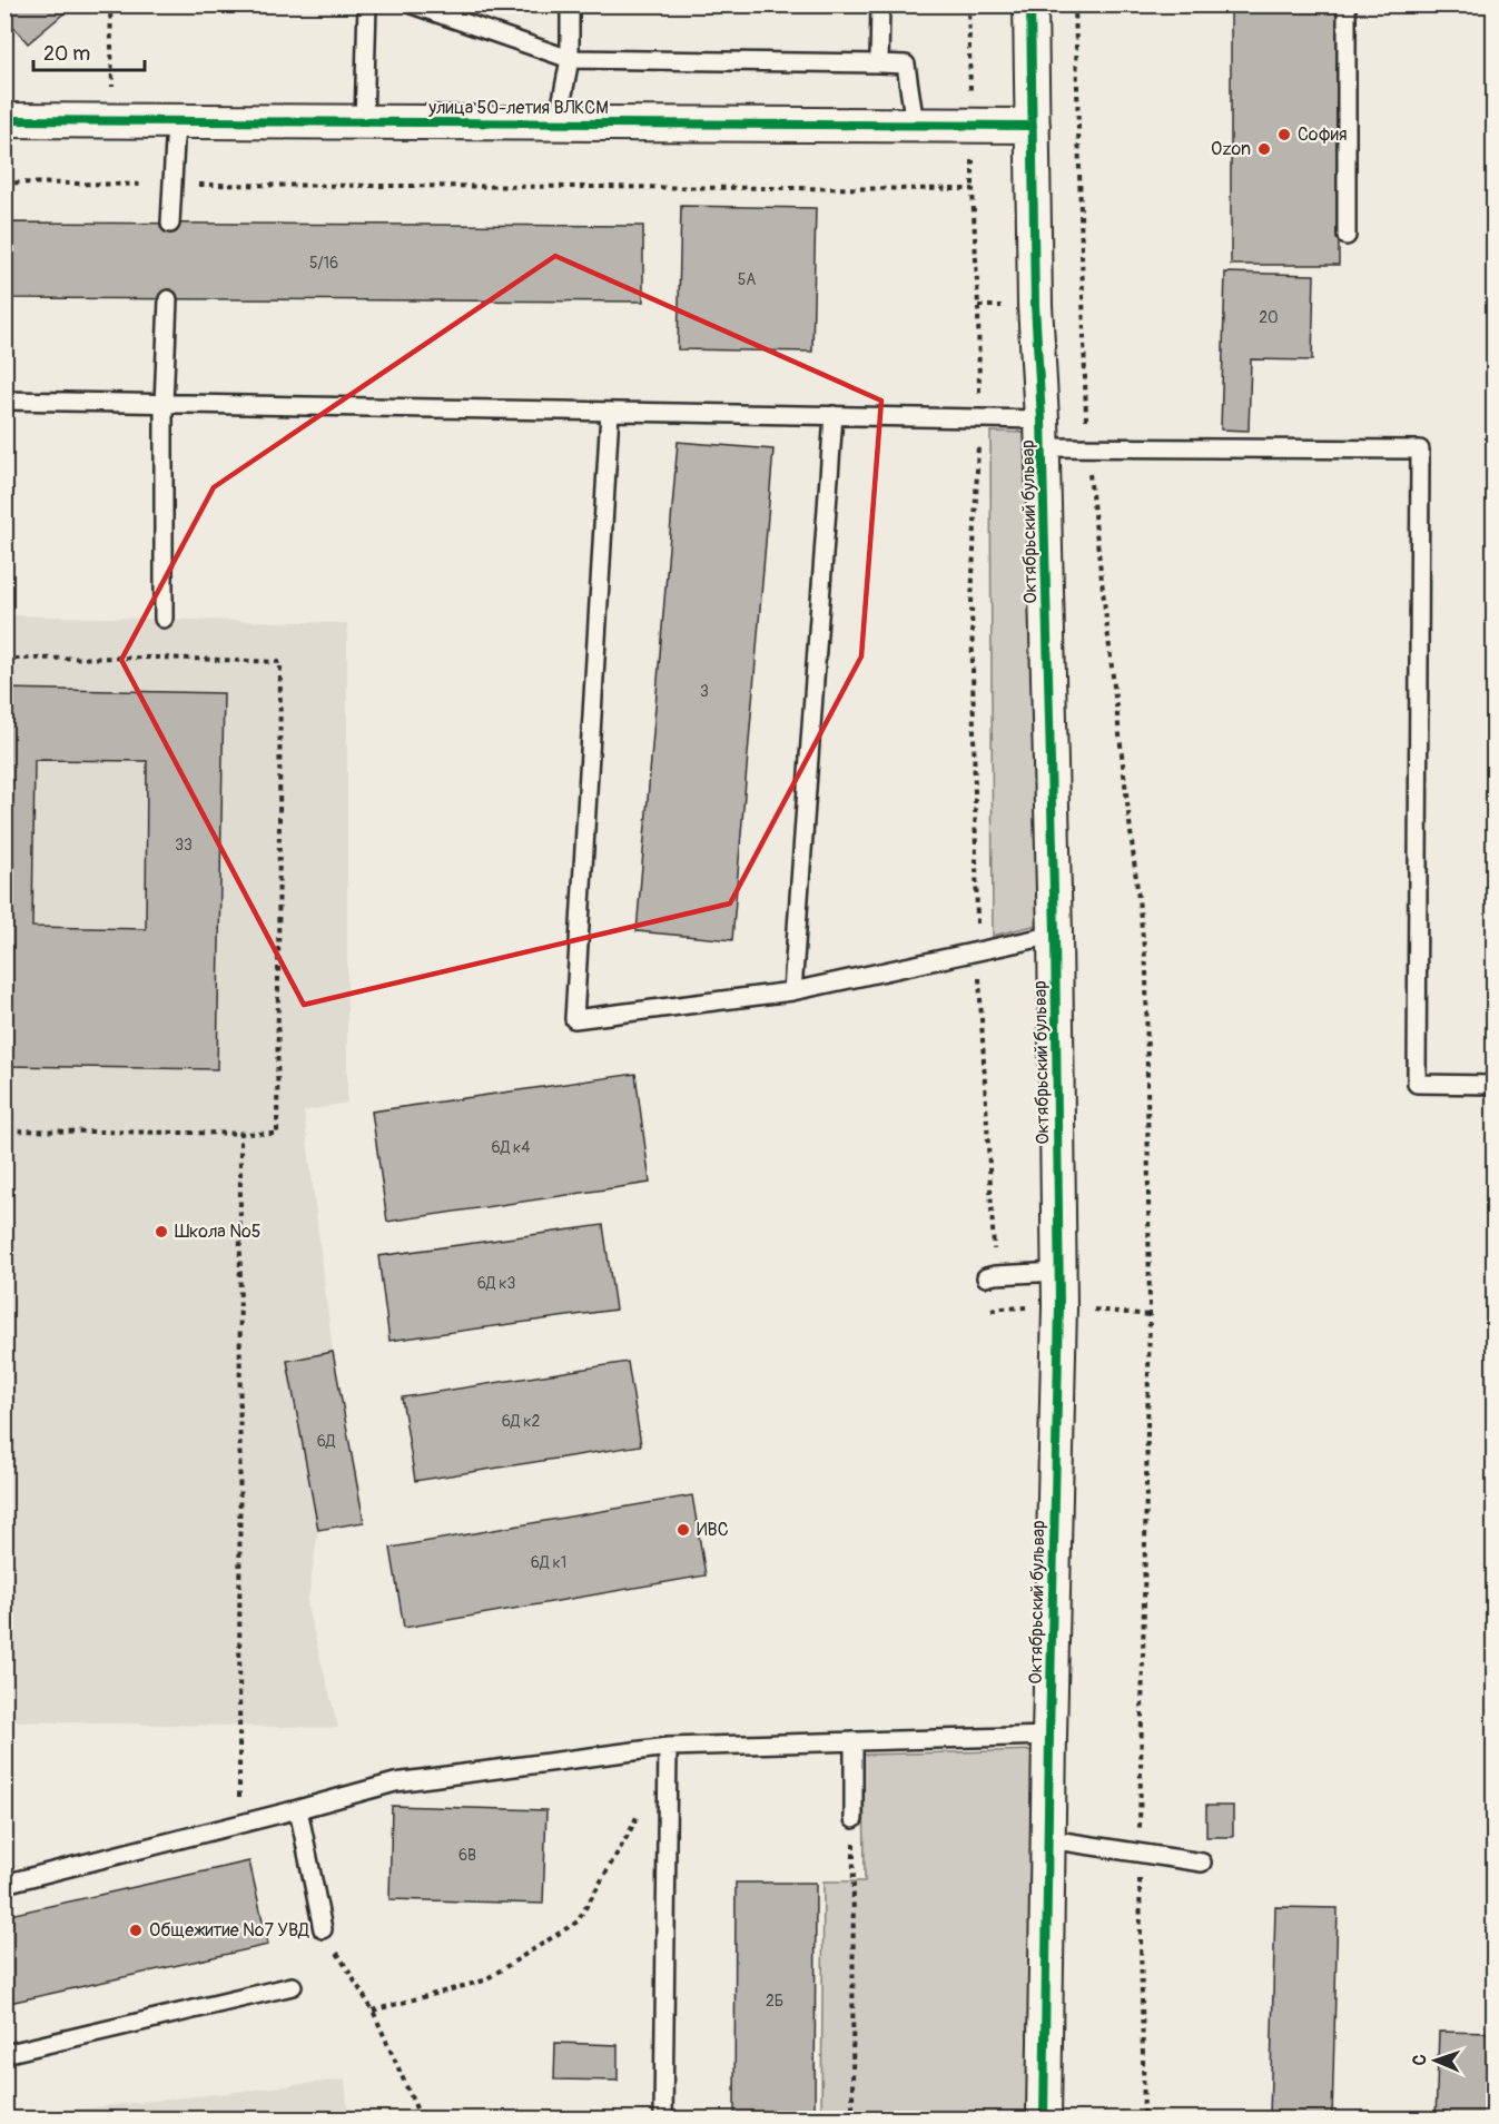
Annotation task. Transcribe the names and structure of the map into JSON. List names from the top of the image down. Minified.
{"streets":{"street":["улица 50-летия ВЛКСМ","Октябрьский бульвар"]},"crossings":[["улица 50-летия ВЛКСМ","Октябрьский бульвар"]],"places":["София","Ozon","Школа №5","ИВС","Общежитие №7 УВД"],"house_numbers":["5/16","5А","20","3","33","6Д к4","6Д к3","6Д к2","6Д","6Д к1","6В","2Б"],"scale_bar":"20 m","north":"left"}
